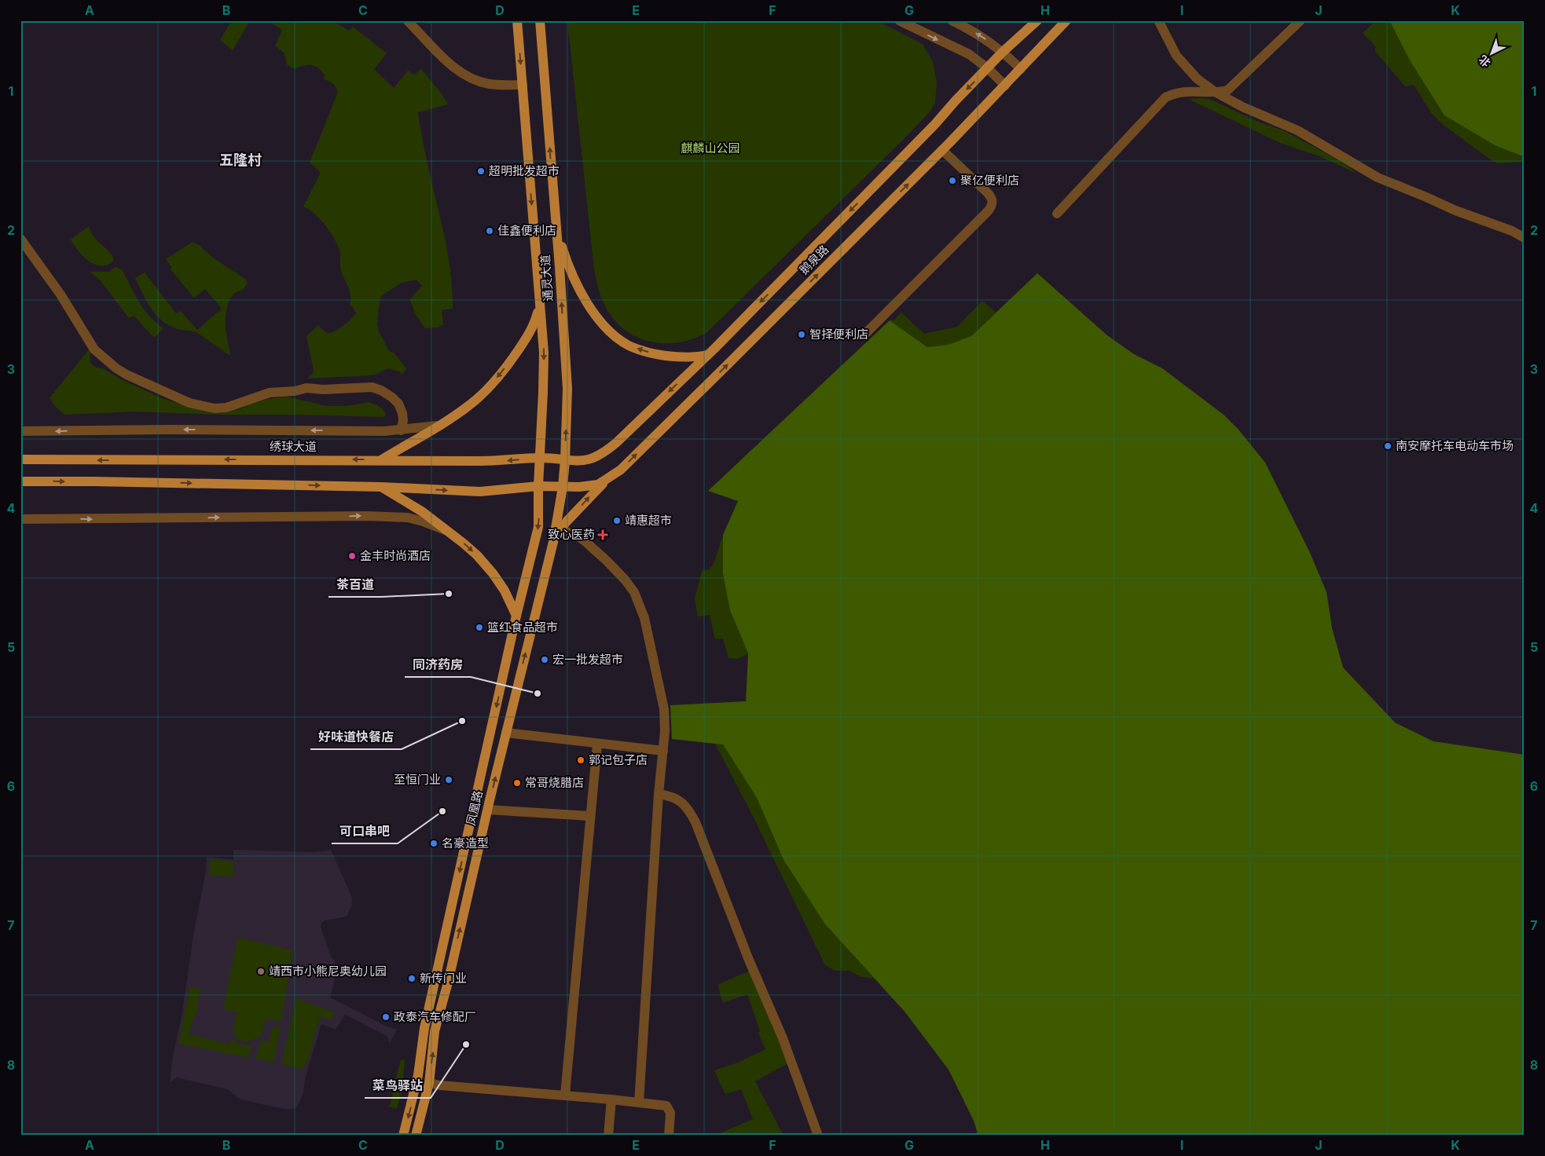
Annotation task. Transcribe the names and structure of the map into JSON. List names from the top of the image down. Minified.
{"streets":{"main road":["鹅泉路","通灵大道","绣球大道","凤凰路"]},"crossings":[["鹅泉路","通灵大道"],["鹅泉路","绣球大道"],["鹅泉路","凤凰路"],["通灵大道","绣球大道"],["通灵大道","凤凰路"]],"districts":["五隆村"],"parks":["麒麟山公园"],"places":{"other":["超明批发超市","聚亿便利店","佳鑫便利店","智择便利店","南安摩托车电动车市场","靖惠超市","金丰时尚酒店","茶百道","篮红食品超市","宏一批发超市","同济药房","好味道快餐店","郭记包子店","至恒门业","常哥烧腊店","可口串吧","名豪造型","靖西市小熊尼奥幼儿园","新传门业","政泰汽车修配厂","菜鸟驿站"],"health":["致心医药"]},"north":"bottom left","grid":{"columns":["A","B","C","D","E","F","G","H","I","J","K"],"rows":["1","2","3","4","5","6","7","8"]}}
